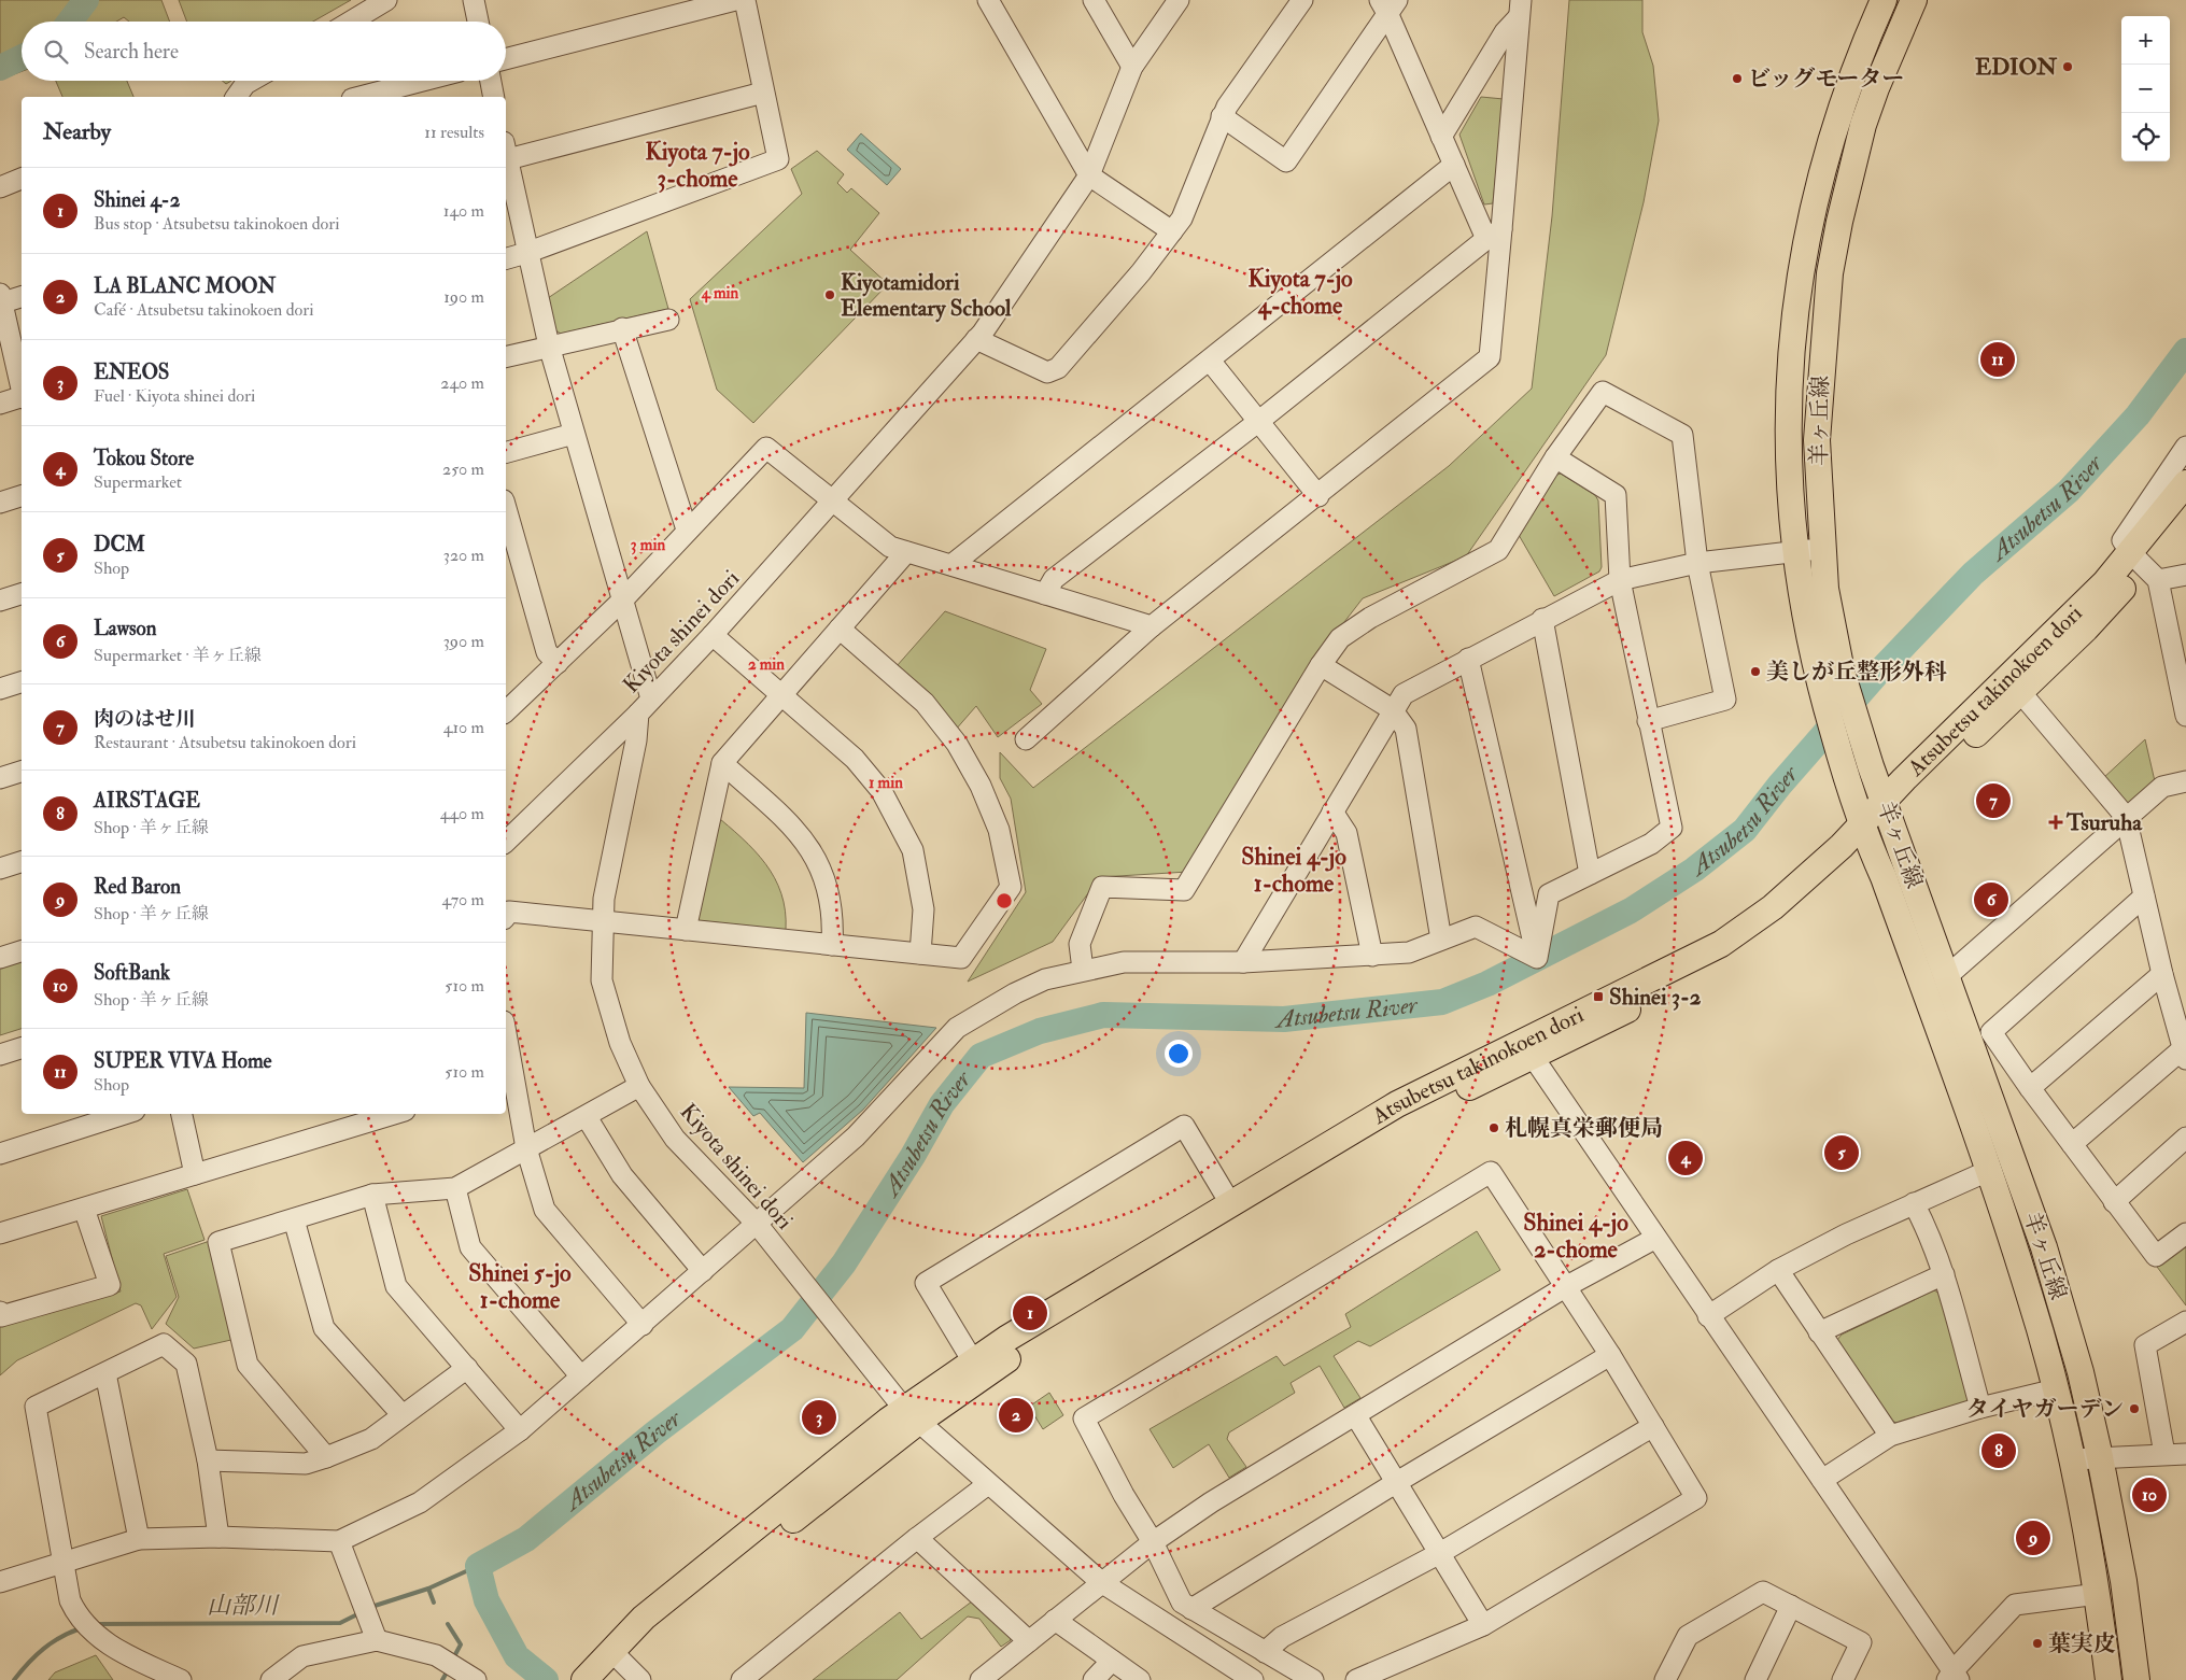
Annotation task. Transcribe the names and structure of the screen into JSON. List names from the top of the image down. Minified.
{"streets":{"main road":["羊ヶ丘線","Atsubetsu takinokoen dori"],"street":["Kiyota shinei dori"]},"crossings":[["羊ヶ丘線","Atsubetsu takinokoen dori"],["Kiyota shinei dori","Atsubetsu takinokoen dori"]],"districts":["Kiyota 7-jo 3-chome","Kiyota 7-jo 4-chome","Shinei 4-jo 1-chome","Shinei 4-jo 2-chome","Shinei 5-jo 1-chome"],"water":["Atsubetsu River","山部川"],"places":{"other":["EDION","ビッグモーター","Kiyotamidori Elementary School","美しが丘整形外科","札幌真栄郵便局","タイヤガーデン","葉実皮"],"health":["Tsuruha"],"transit":["Shinei 3-2"]},"page":{"map_buttons":["+","−"],"search":"Search here","heading":["Nearby","11 results"],"list":[{"mark":"1","name":"Shinei 4-2","note":"Bus stop · Atsubetsu takinokoen dori","value":"140 m"},{"mark":"2","name":"LA BLANC MOON","note":"Café · Atsubetsu takinokoen dori","value":"190 m"},{"mark":"3","name":"ENEOS","note":"Fuel · Kiyota shinei dori","value":"240 m"},{"mark":"4","name":"Tokou Store","note":"Supermarket","value":"250 m"},{"mark":"5","name":"DCM","note":"Shop","value":"320 m"},{"mark":"6","name":"Lawson","note":"Supermarket · 羊ヶ丘線","value":"390 m"},{"mark":"7","name":"肉のはせ川","note":"Restaurant · Atsubetsu takinokoen dori","value":"410 m"},{"mark":"8","name":"AIRSTAGE","note":"Shop · 羊ヶ丘線","value":"440 m"},{"mark":"9","name":"Red Baron","note":"Shop · 羊ヶ丘線","value":"470 m"},{"mark":"10","name":"SoftBank","note":"Shop · 羊ヶ丘線","value":"510 m"},{"mark":"11","name":"SUPER VIVA Home","note":"Shop","value":"510 m"}],"pins":["11","7","6","5","4","1","2","3","8","10","9"]},"rings":["4 min","3 min","2 min","1 min"]}
